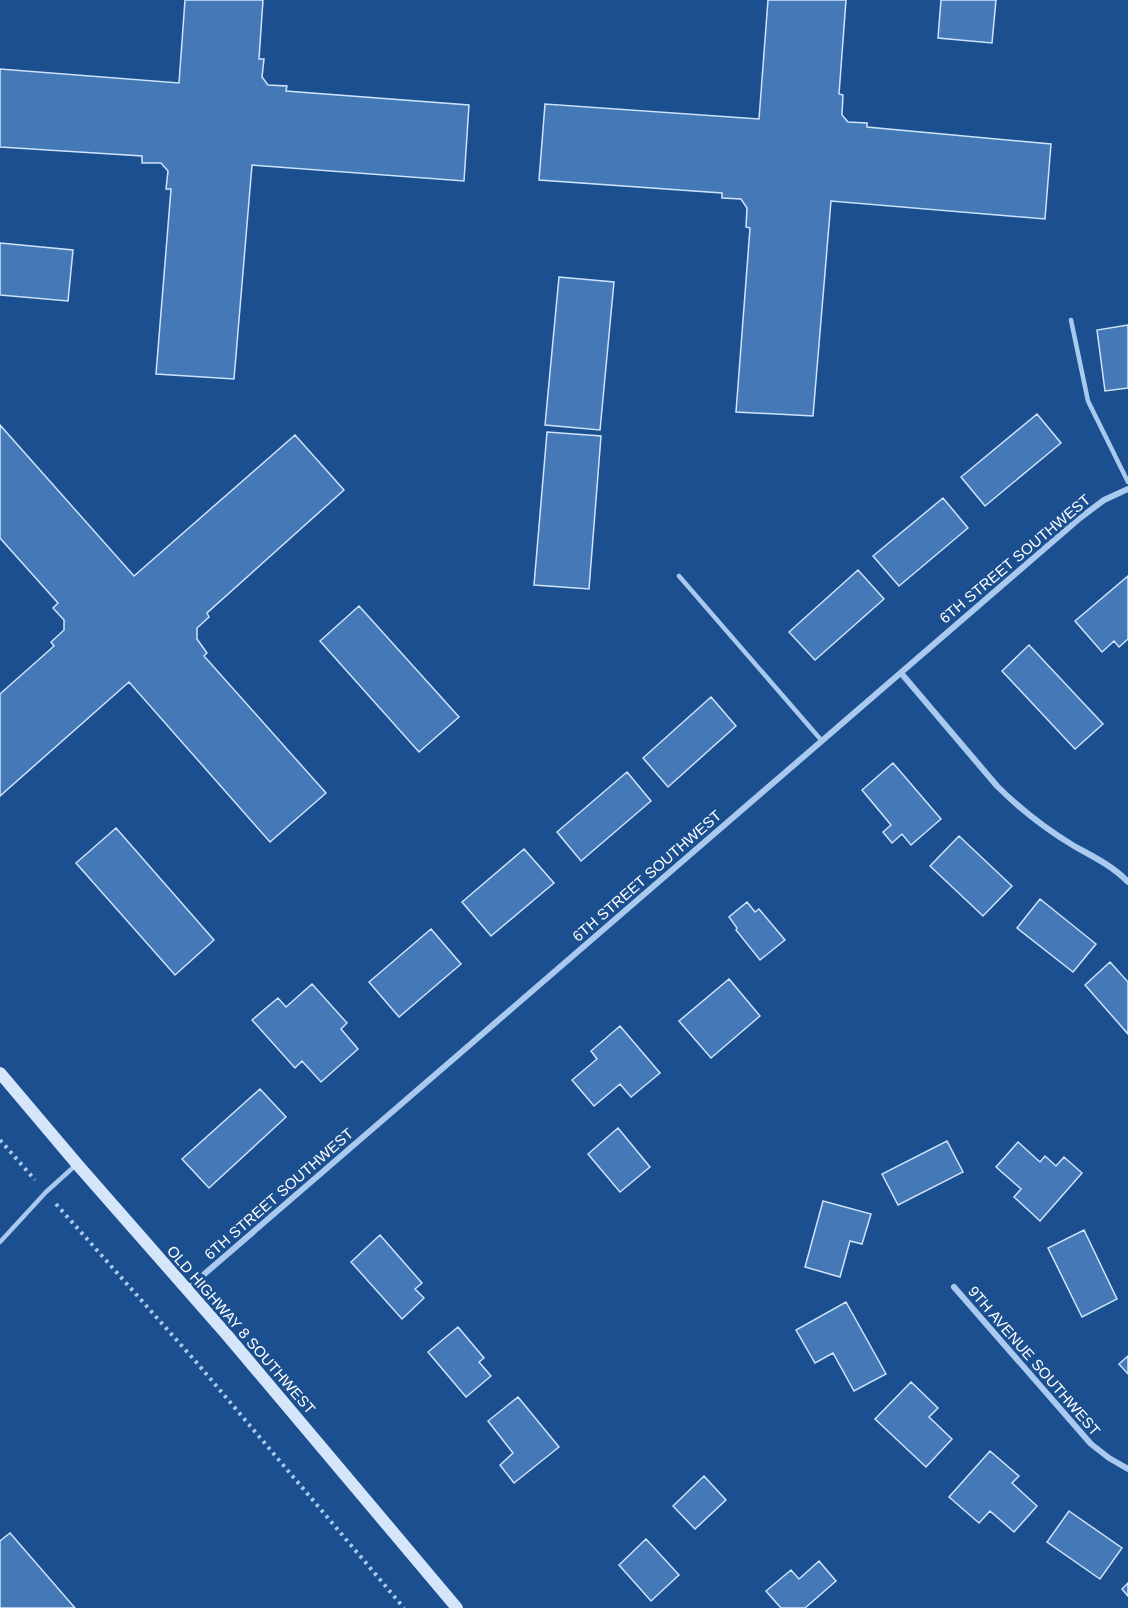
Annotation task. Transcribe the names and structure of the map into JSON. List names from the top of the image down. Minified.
{"streets":{"street":["6TH STREET SOUTHWEST","OLD HIGHWAY 8 SOUTHWEST","9TH AVENUE SOUTHWEST"]},"crossings":[["6TH STREET SOUTHWEST","OLD HIGHWAY 8 SOUTHWEST"]]}
